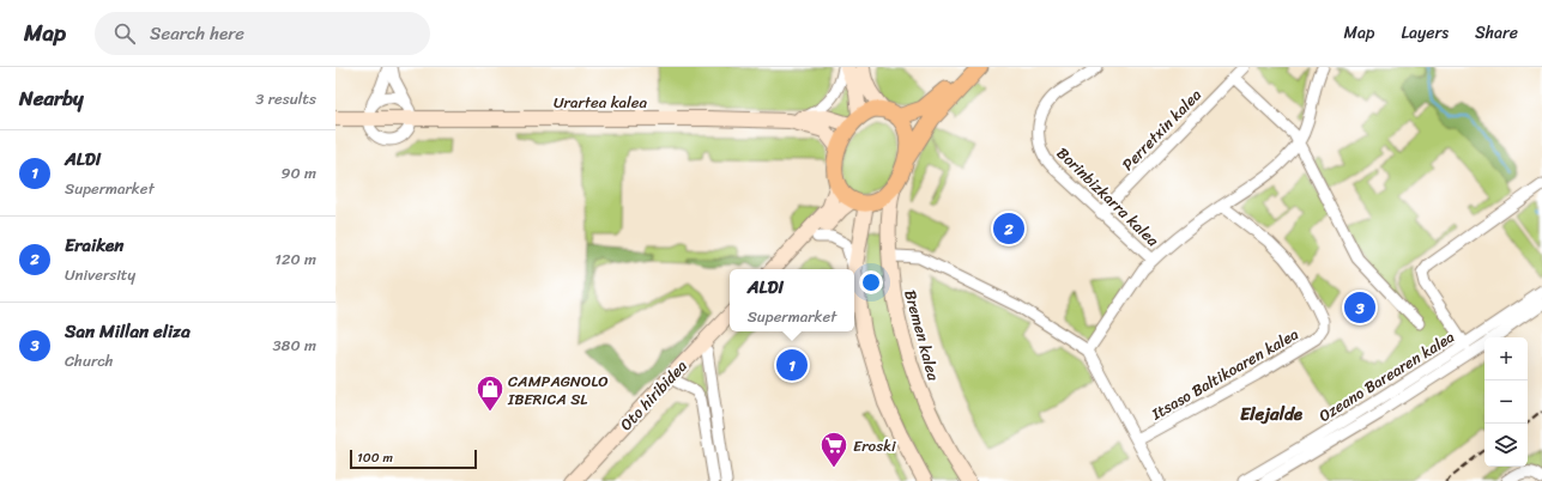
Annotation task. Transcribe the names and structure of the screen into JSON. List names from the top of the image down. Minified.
{"streets":{"street":["Urartea kalea","Perretxin kalea","Borinbizkarra kalea","Bremen kalea","Itsaso Baltikoaren kalea","Ozeano Barearen kalea","Oto hiribidea"]},"crossings":[["Urartea kalea","Bremen kalea"],["Perretxin kalea","Borinbizkarra kalea"]],"districts":["Elejalde"],"places":{"shop":["CAMPAGNOLO IBERICA SL"],"supermarket":["Eroski"]},"scale_bar":"100 m","page":{"header":"Map","search":"Search here","nav":["Map","Layers","Share"],"heading":["Nearby","3 results"],"list":[{"mark":"1","name":"ALDI","note":"Supermarket","value":"90 m"},{"mark":"2","name":"Eraiken","note":"University","value":"120 m"},{"mark":"3","name":"San Millan eliza","note":"Church","value":"380 m"}],"pins":["2","3","1"],"popup":["ALDI","Supermarket"],"map_buttons":["+","−"],"scale":"100 m"}}
